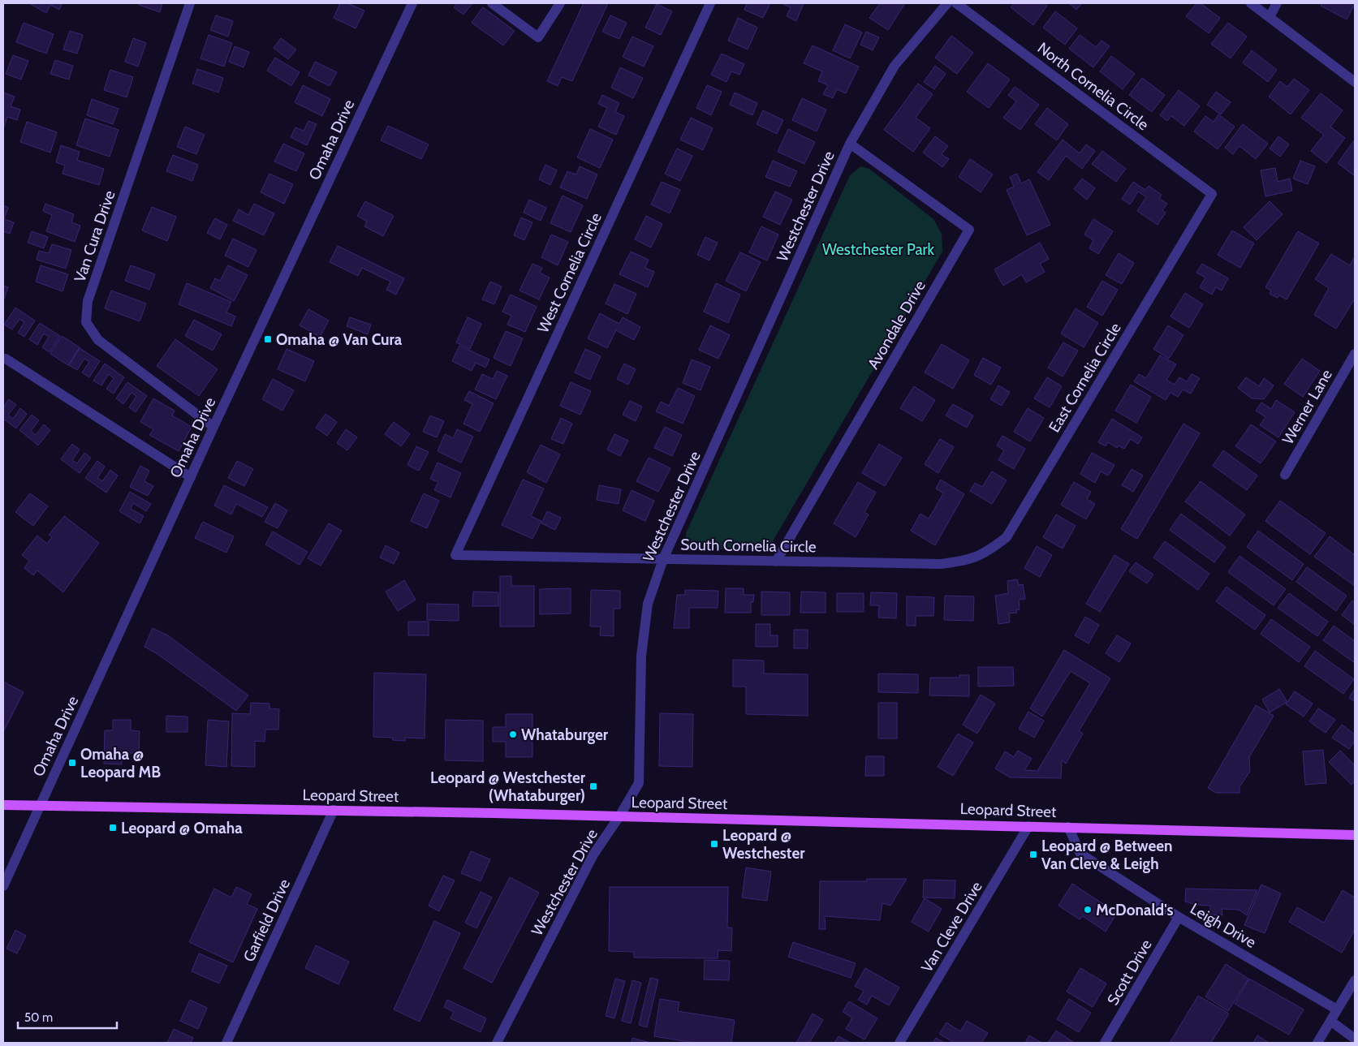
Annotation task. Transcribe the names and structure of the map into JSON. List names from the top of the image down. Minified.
{"streets":{"main road":["Leopard Street"],"street":["North Cornelia Circle","Omaha Drive","Westchester Drive","Van Cura Drive","West Cornelia Circle","Avondale Drive","East Cornelia Circle","Werner Lane","South Cornelia Circle","Garfield Drive","Leigh Drive","Van Cleve Drive","Scott Drive"]},"crossings":[["North Cornelia Circle","East Cornelia Circle"],["Omaha Drive","Van Cura Drive"],["Omaha Drive","Leopard Street"],["Westchester Drive","Avondale Drive"],["Westchester Drive","South Cornelia Circle"],["Westchester Drive","Leopard Street"],["West Cornelia Circle","South Cornelia Circle"],["Avondale Drive","South Cornelia Circle"],["East Cornelia Circle","South Cornelia Circle"],["Leopard Street","Garfield Drive"],["Leopard Street","Leigh Drive"],["Leopard Street","Van Cleve Drive"],["Leigh Drive","Scott Drive"]],"parks":["Westchester Park"],"places":{"transit":["Omaha @ Van Cura","Omaha @ Leopard MB","Leopard @ Westchester (Whataburger)","Leopard @ Omaha","Leopard @ Westchester","Leopard @ Between Van Cleve & Leigh"],"other":["Whataburger","McDonald's"]},"scale_bar":"50 m"}
